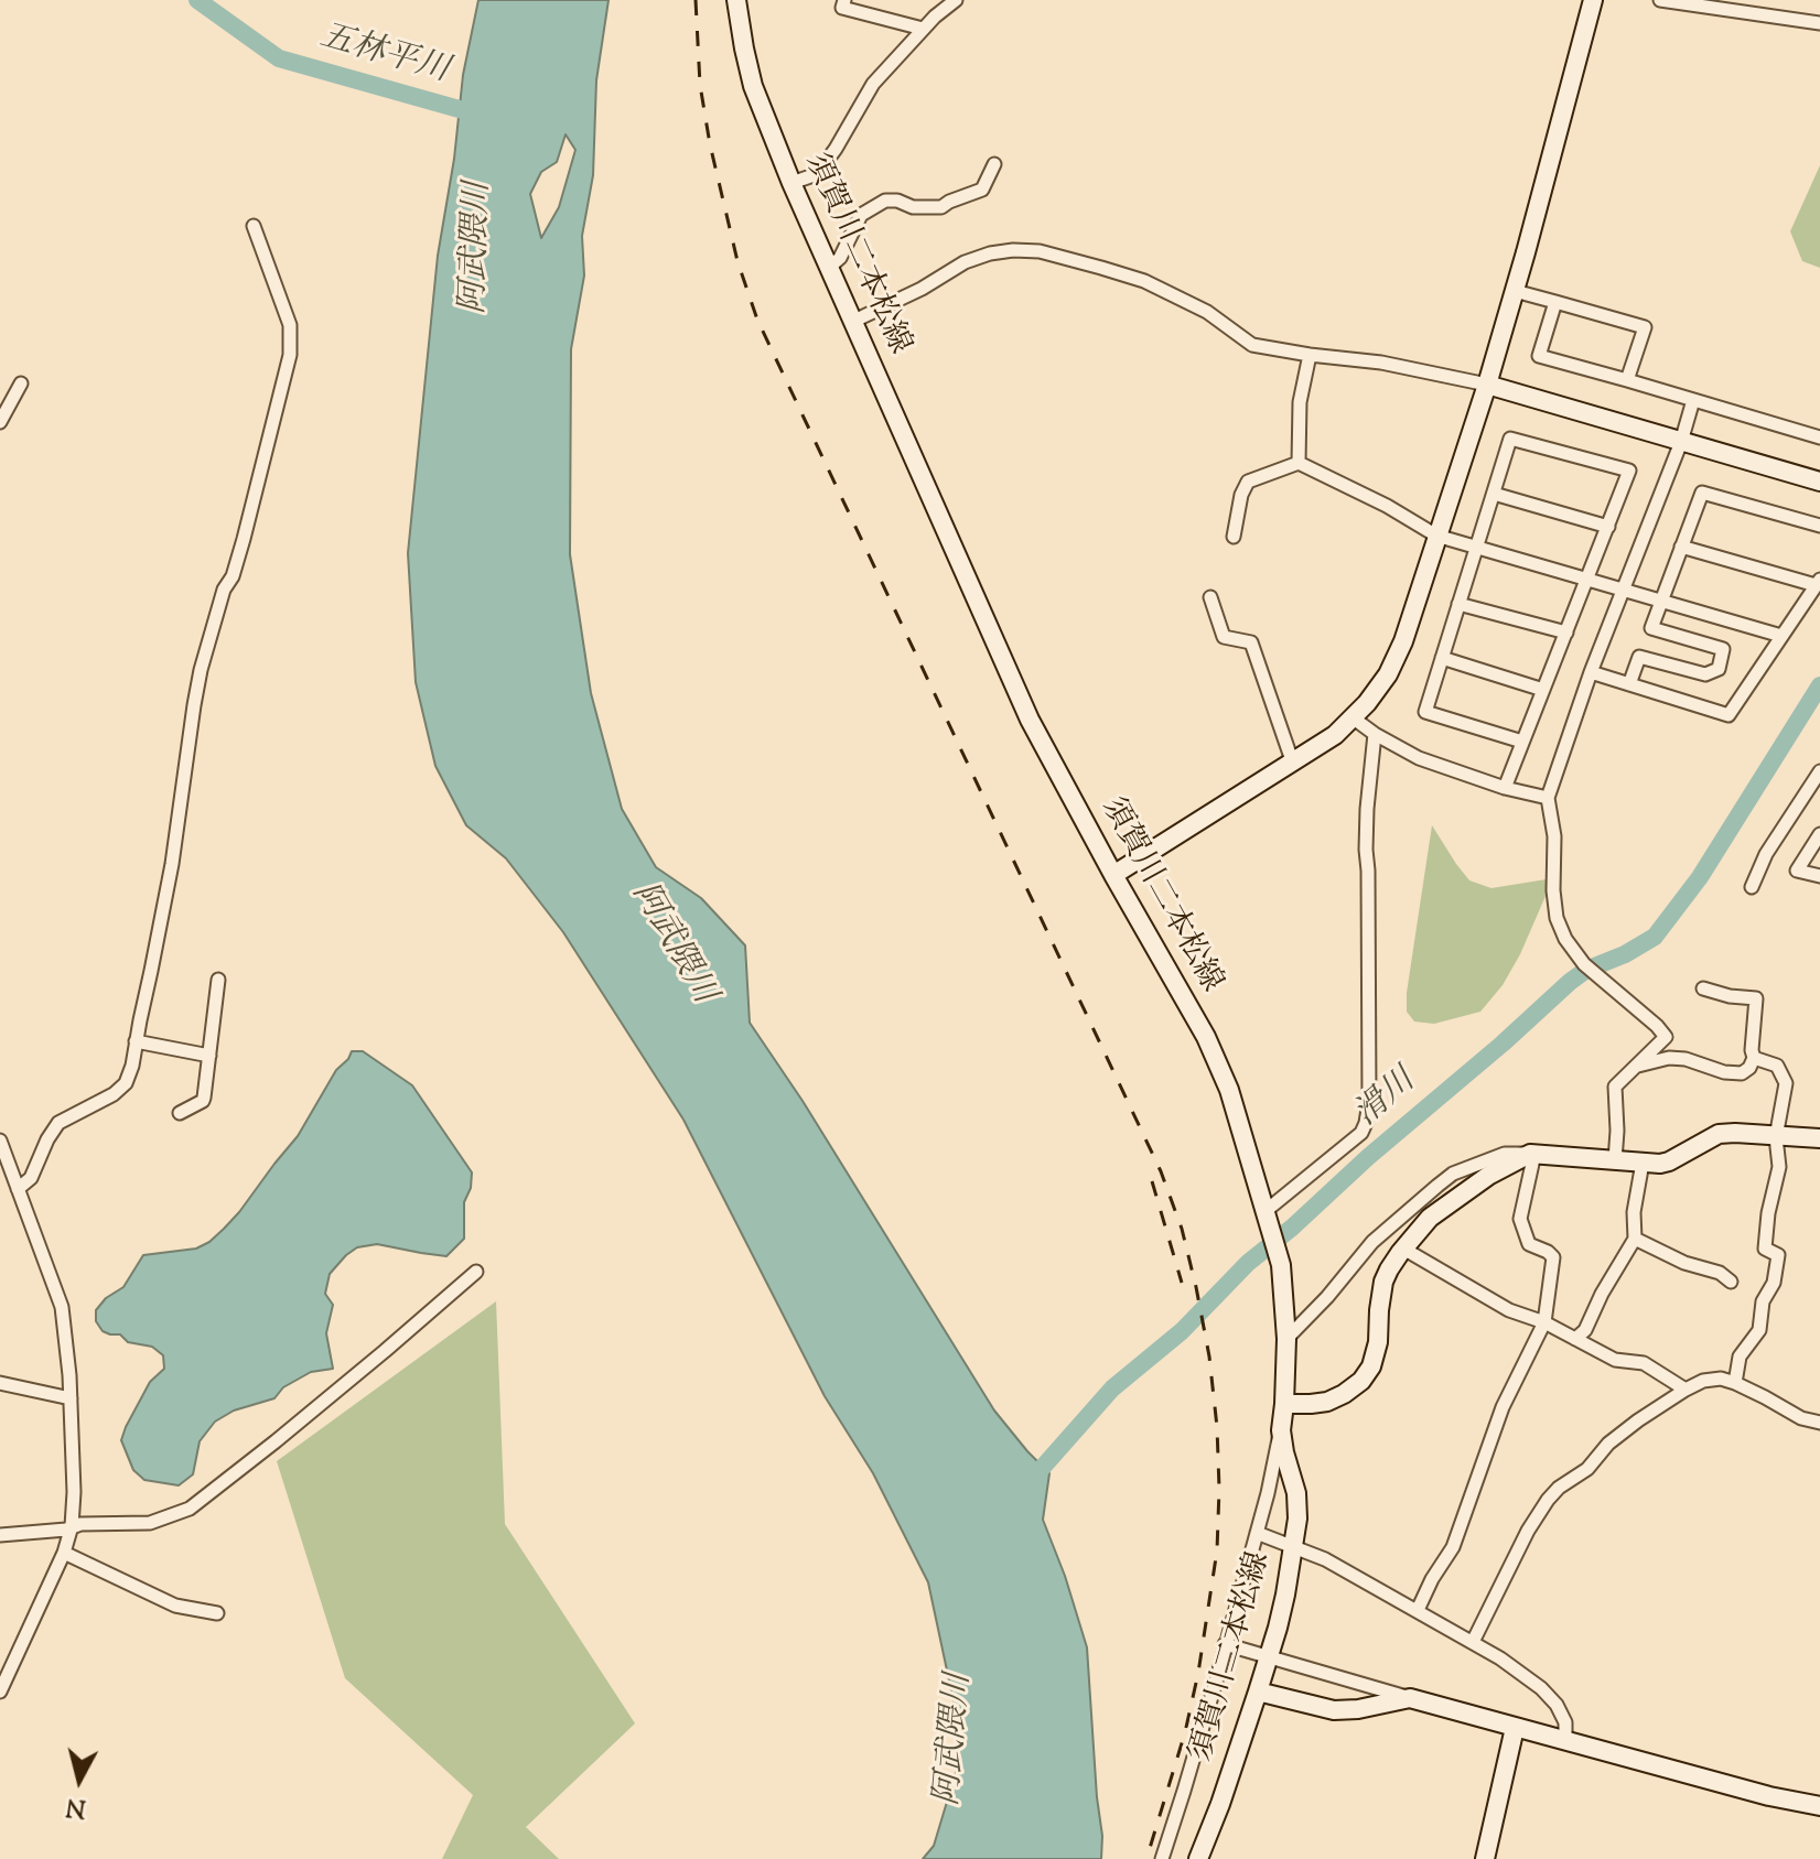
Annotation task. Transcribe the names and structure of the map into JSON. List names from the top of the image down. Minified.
{"streets":{"street":["須賀川二本松線"]},"water":["五林平川","阿武隈川","滑川"],"north":"bottom"}
